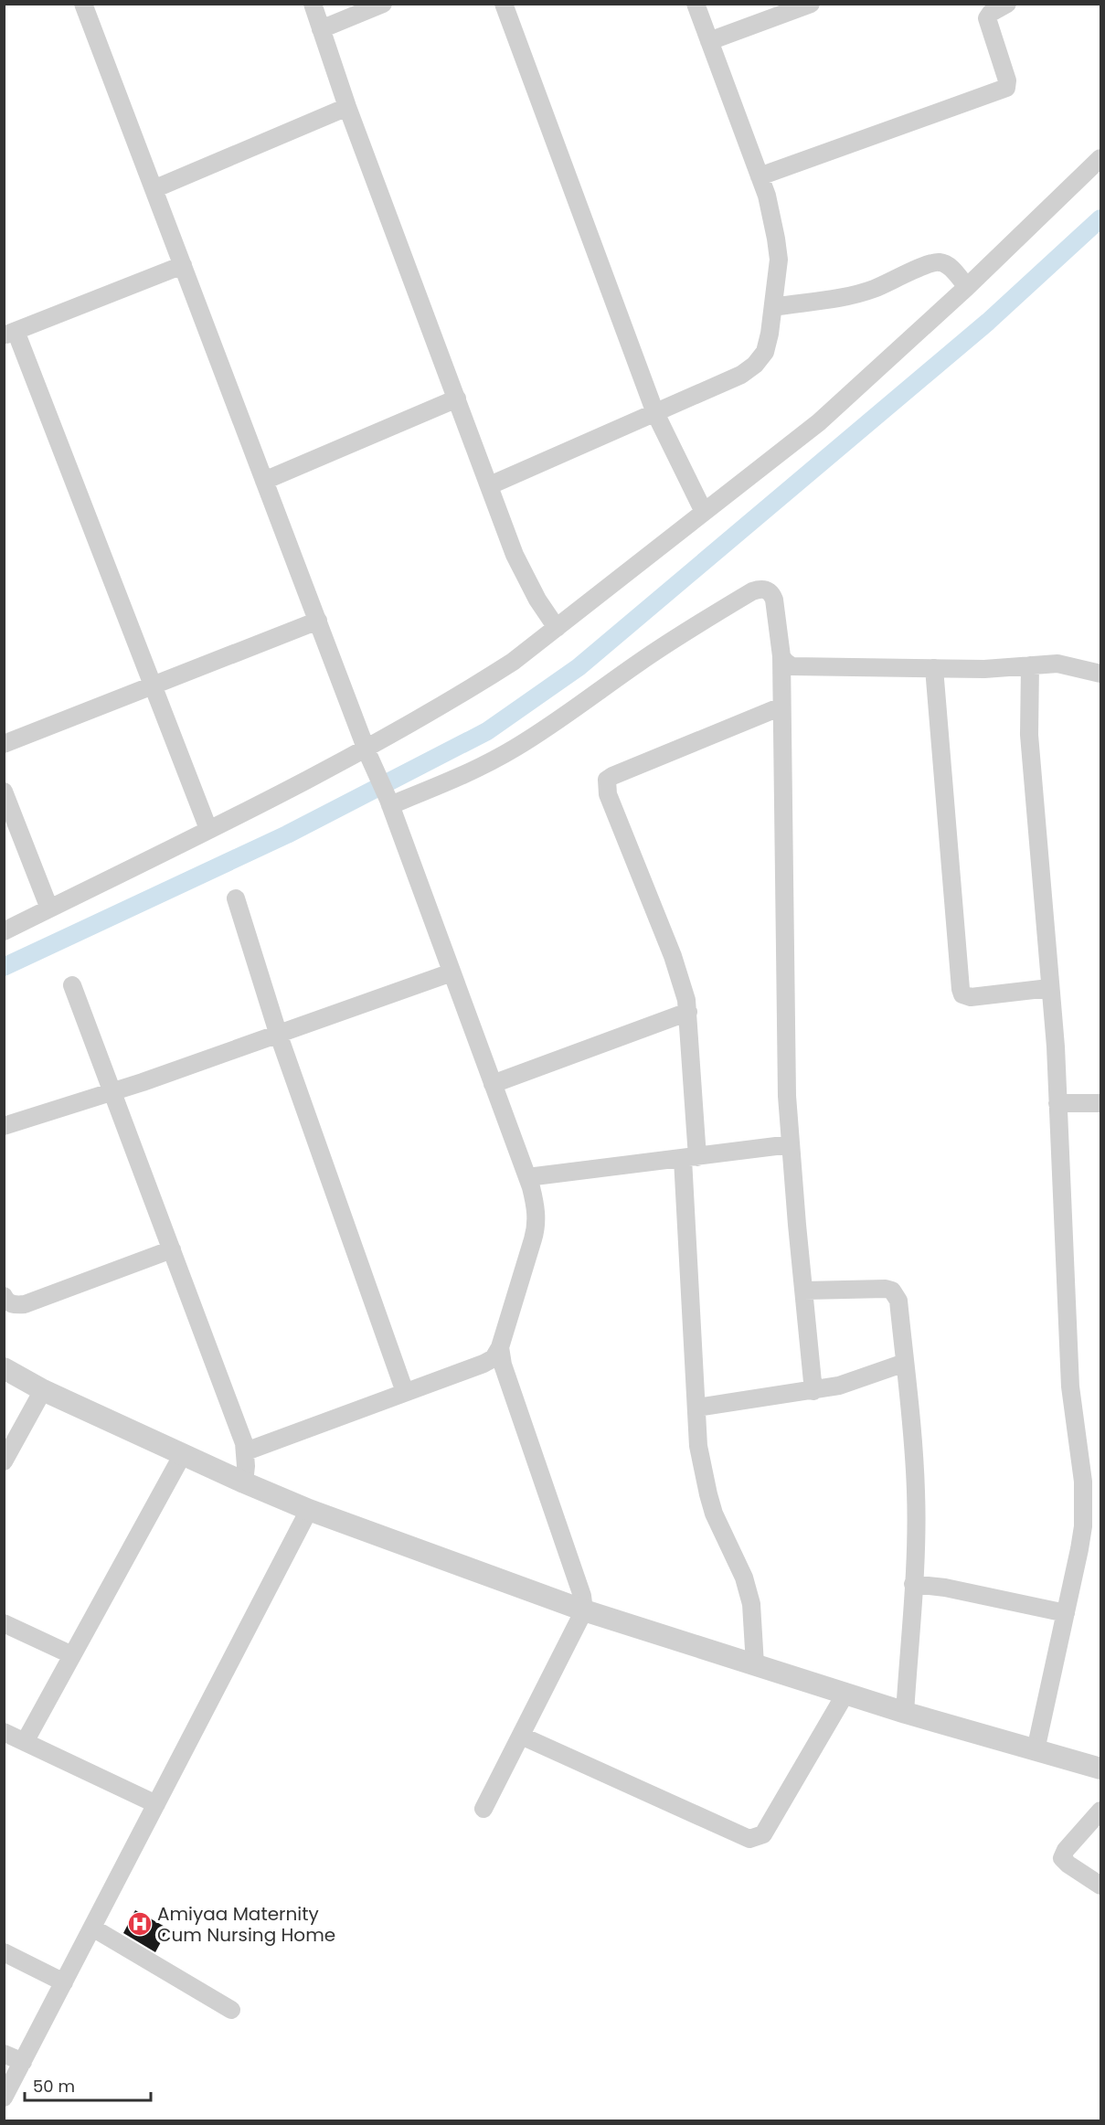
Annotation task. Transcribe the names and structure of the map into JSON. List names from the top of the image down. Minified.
{"places":{"hospital":["Amiyaa Maternity Cum Nursing Home"]},"scale_bar":"50 m"}
